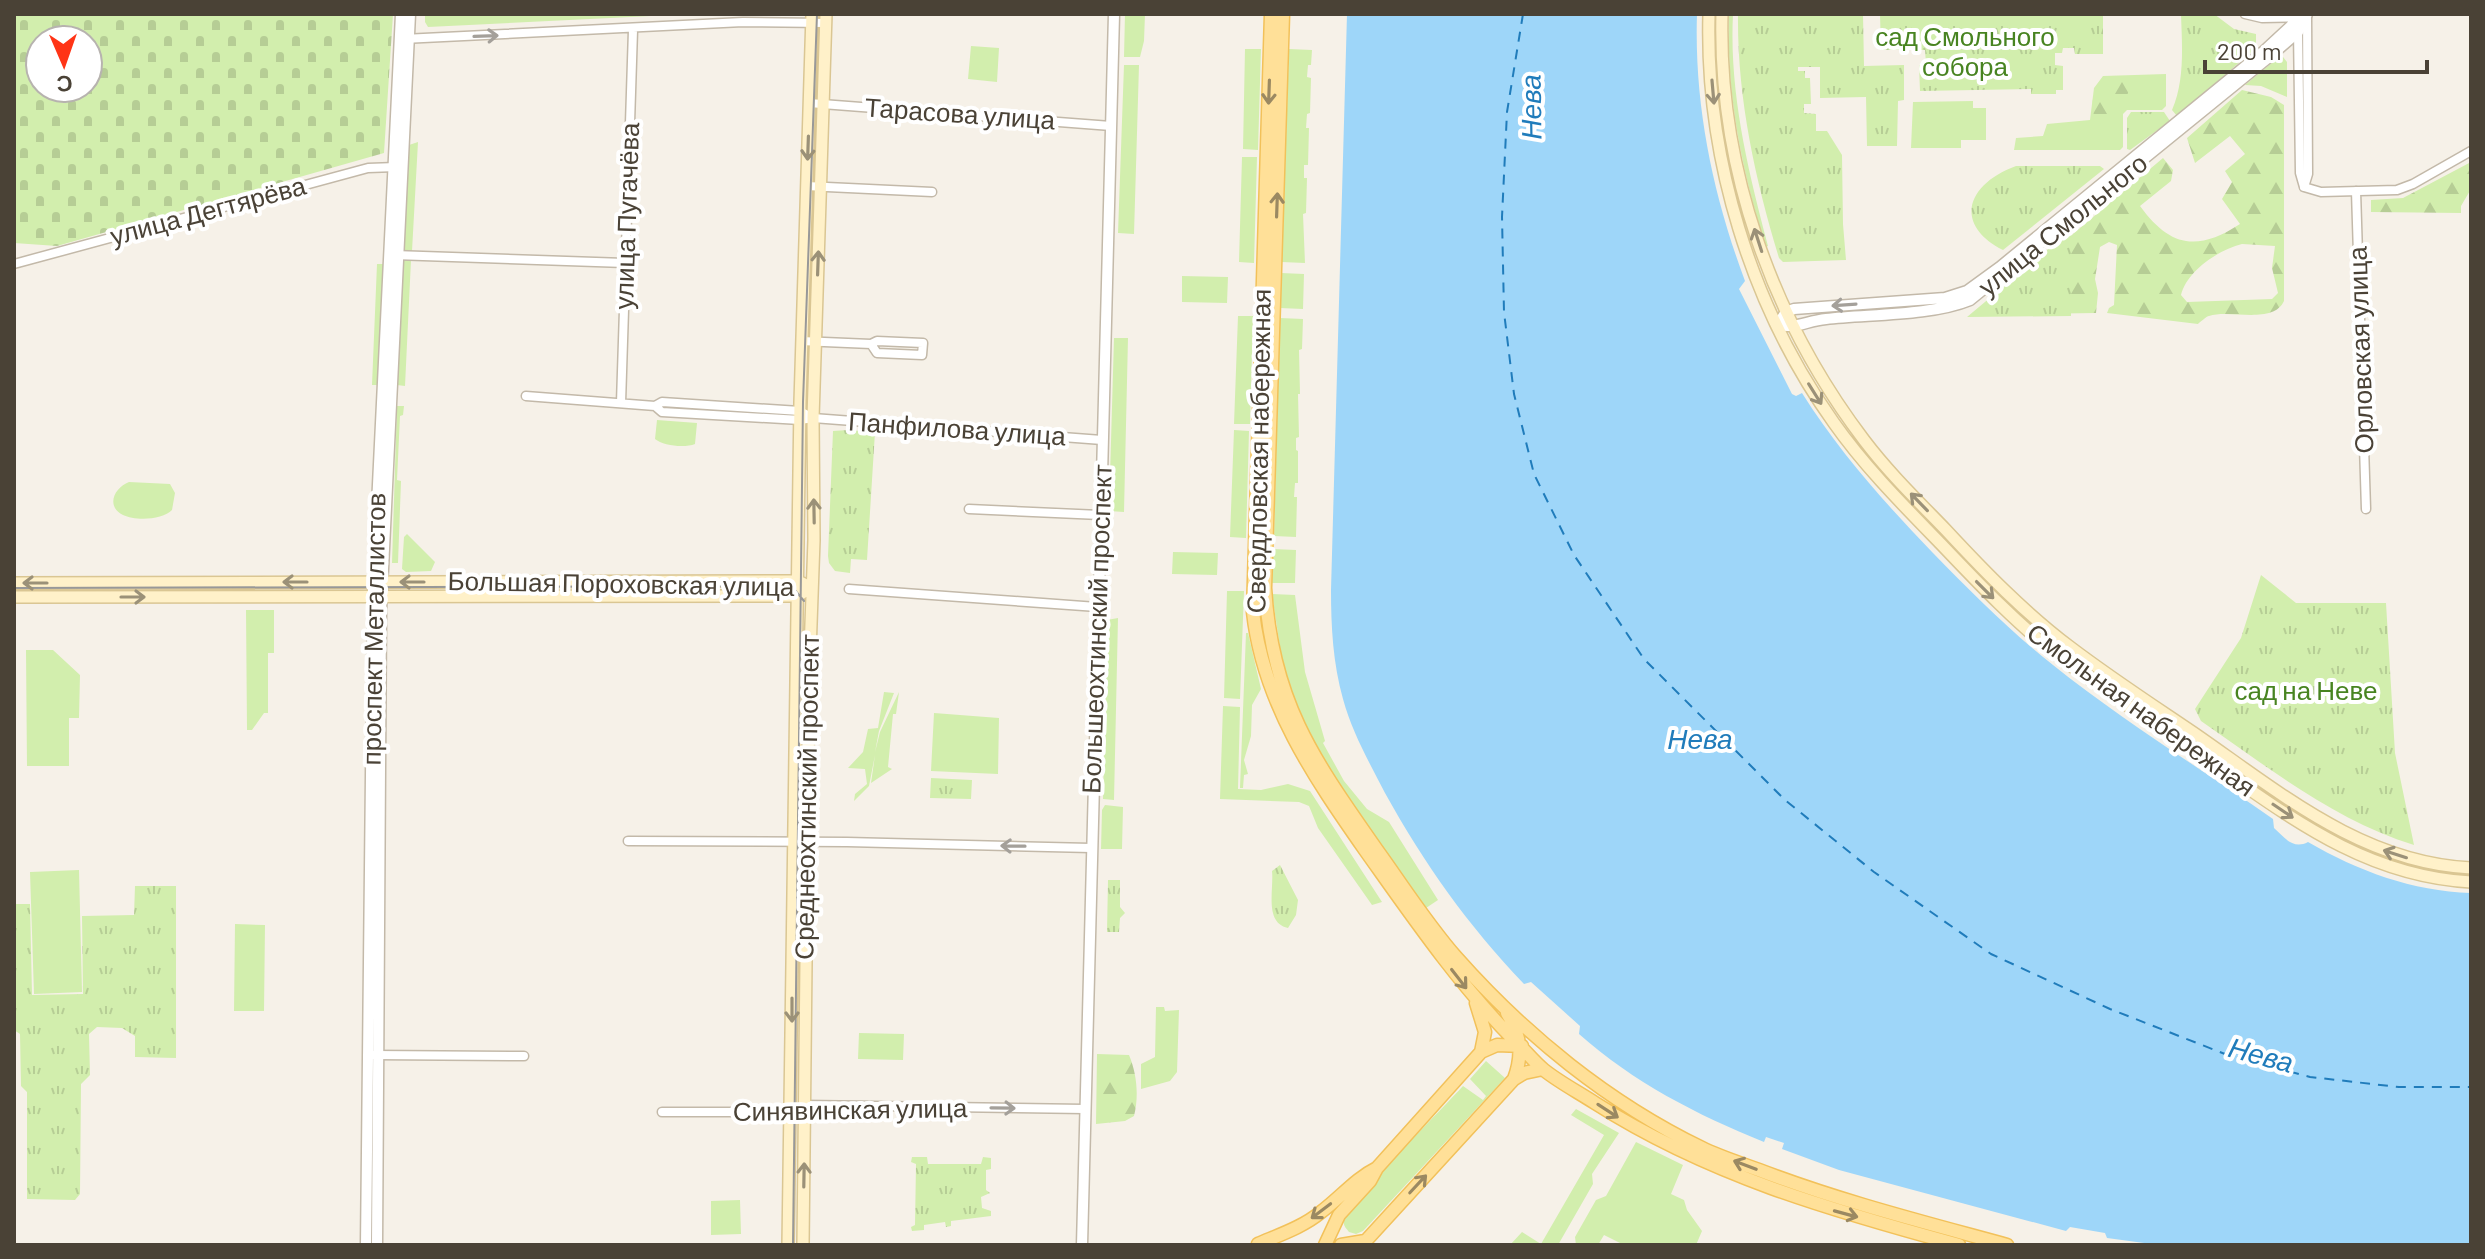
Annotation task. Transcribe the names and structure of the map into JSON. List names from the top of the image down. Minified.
{"streets":{"main road":["Свердловская набережная","Большая Пороховская улица","Смольная набережная","Среднеохтинский проспект"],"street":["Тарасова улица","улица Дегтярёва","улица Пугачёва","улица Смольного","Орловская улица","Панфилова улица","проспект Металлистов","Большеохтинский проспект","Синявинская улица"]},"crossings":[["Тарасова улица","Большеохтинский проспект"],["Тарасова улица","Среднеохтинский проспект"],["улица Дегтярёва","проспект Металлистов"],["улица Пугачёва","Панфилова улица"],["улица Смольного","Смольная набережная"],["Панфилова улица","Большеохтинский проспект"],["Панфилова улица","Среднеохтинский проспект"],["Большая Пороховская улица","проспект Металлистов"],["Большая Пороховская улица","Среднеохтинский проспект"],["Большеохтинский проспект","Синявинская улица"],["Среднеохтинский проспект","Синявинская улица"]],"one_way":["Синявинская улица"],"water":["Нева"],"parks":["сад Смольного собора","сад на Неве"],"scale_bar":"200 m","north":"bottom"}
